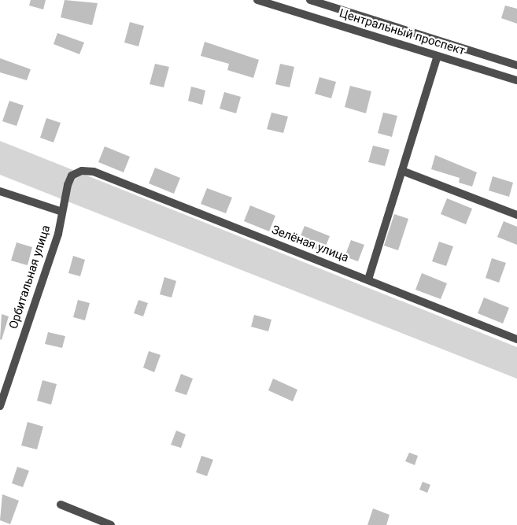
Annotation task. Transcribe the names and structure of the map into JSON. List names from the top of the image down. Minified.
{"streets":{"street":["Центральный проспект","Зелёная улица","Орбитальная улица"]},"crossings":[["Зелёная улица","Орбитальная улица"]]}
